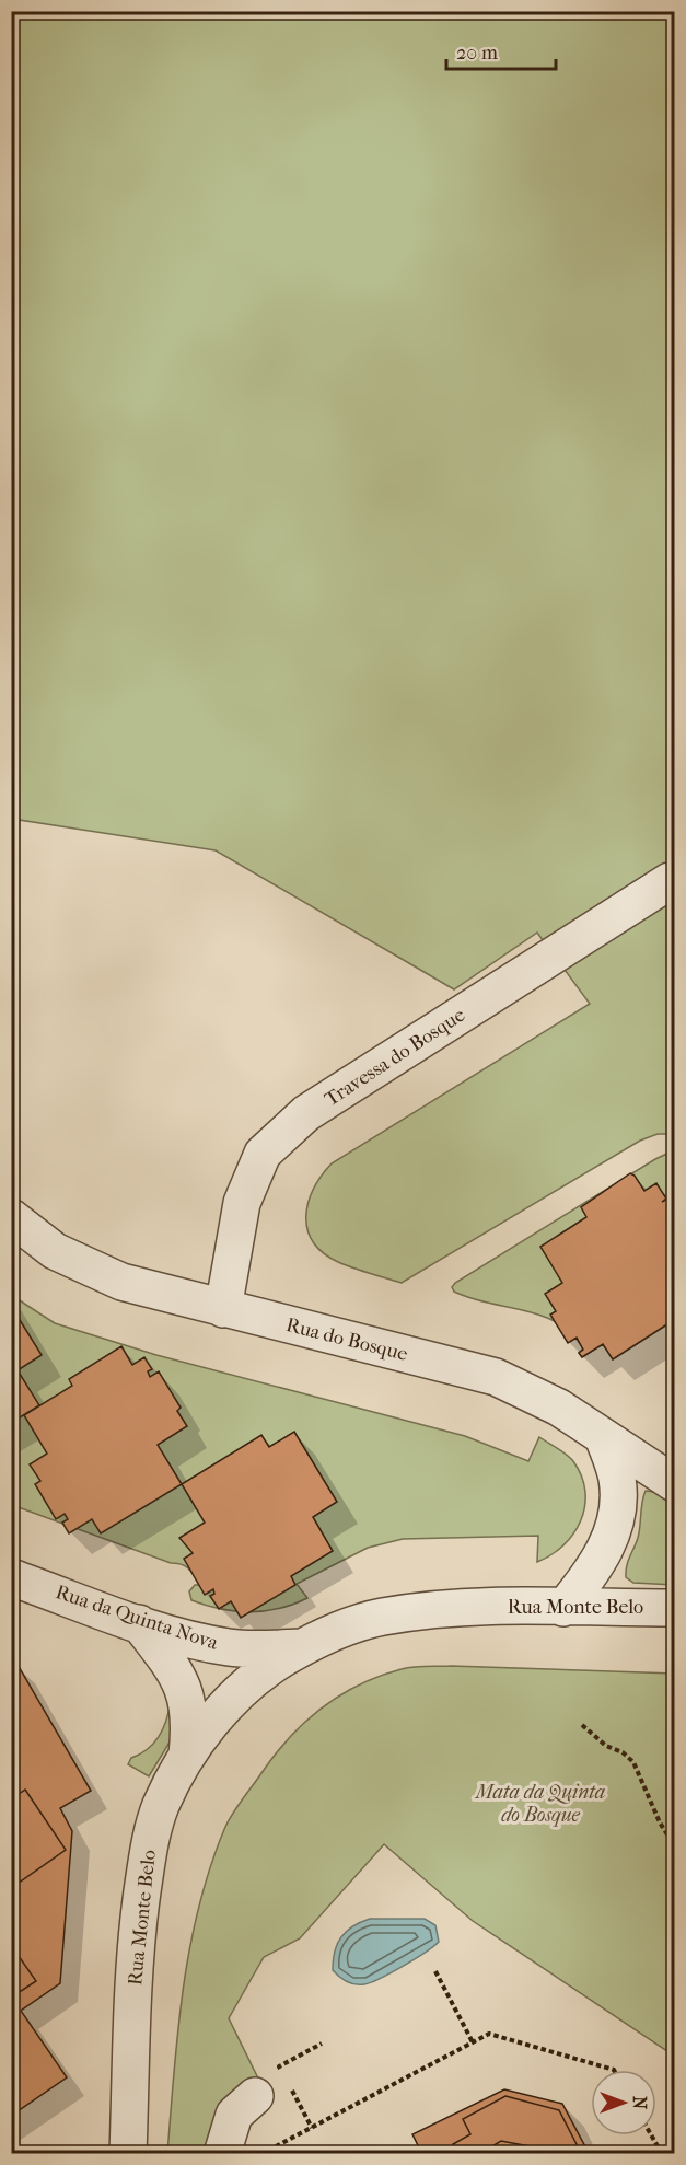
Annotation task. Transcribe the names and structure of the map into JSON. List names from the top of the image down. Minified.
{"streets":{"street":["Travessa do Bosque","Rua do Bosque","Rua Monte Belo","Rua da Quinta Nova"]},"crossings":[["Travessa do Bosque","Rua do Bosque"],["Rua Monte Belo","Rua da Quinta Nova"]],"parks":["Mata da Quinta do Bosque"],"scale_bar":"20 m","north":"right"}
